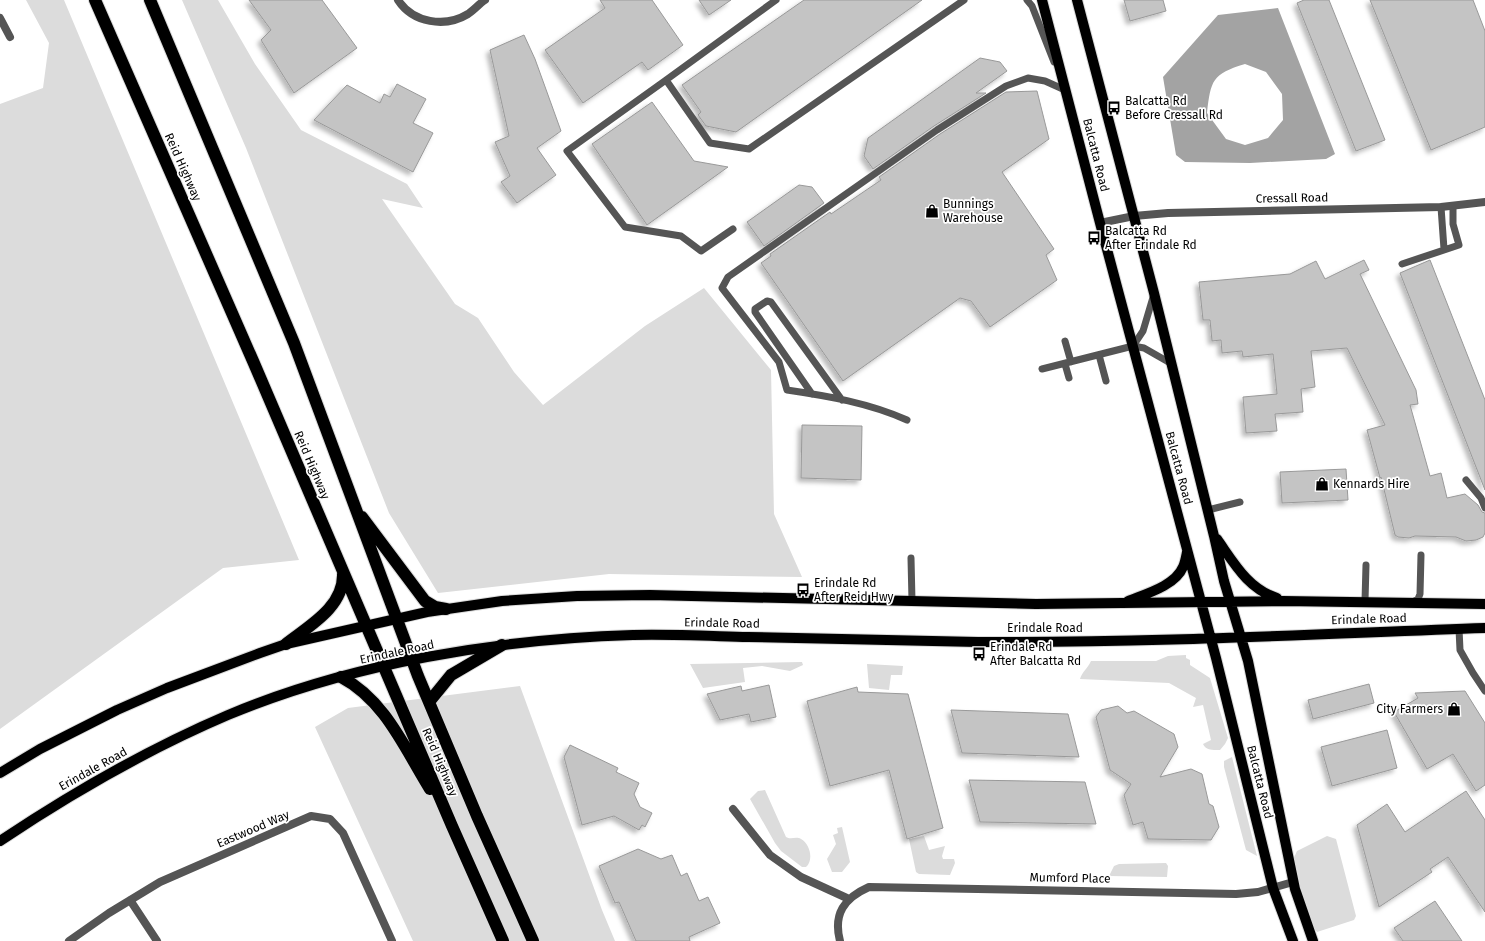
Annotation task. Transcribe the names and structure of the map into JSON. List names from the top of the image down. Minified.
{"streets":{"highway":["Reid Highway"],"main road":["Balcatta Road","Erindale Road"],"street":["Cressall Road","Eastwood Way","Mumford Place"]},"crossings":[["Balcatta Road","Cressall Road"],["Balcatta Road","Erindale Road"],["Balcatta Road","Mumford Place"],["Reid Highway","Erindale Road"]],"places":{"bus stop":["Balcatta Rd Before Cressall Rd","Balcatta Rd After Erindale Rd","Erindale Rd After Reid Hwy","Erindale Rd After Balcatta Rd"],"shop":["Bunnings Warehouse","Kennards Hire","City Farmers"]}}
